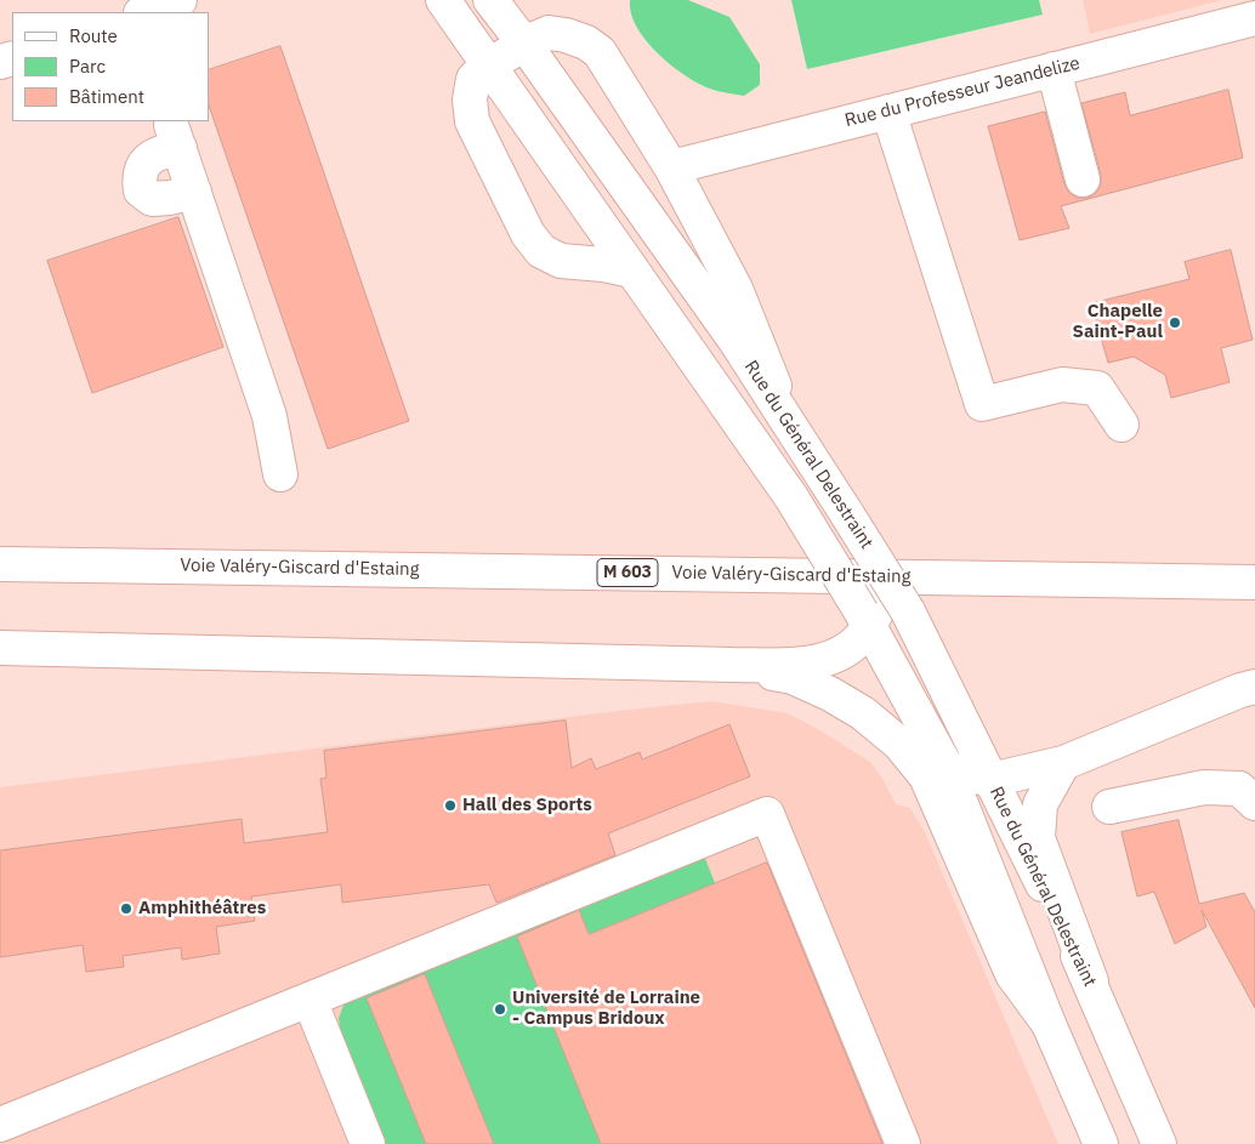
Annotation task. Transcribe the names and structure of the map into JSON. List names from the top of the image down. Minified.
{"streets":{"main road":["Rue du Professeur Jeandelize","Rue du Général Delestraint","Voie Valéry-Giscard d'Estaing","M 603"]},"places":["Chapelle Saint-Paul","Hall des Sports","Amphithéâtres","Université de Lorraine - Campus Bridoux"],"legend":["Route","Parc","Bâtiment"]}
